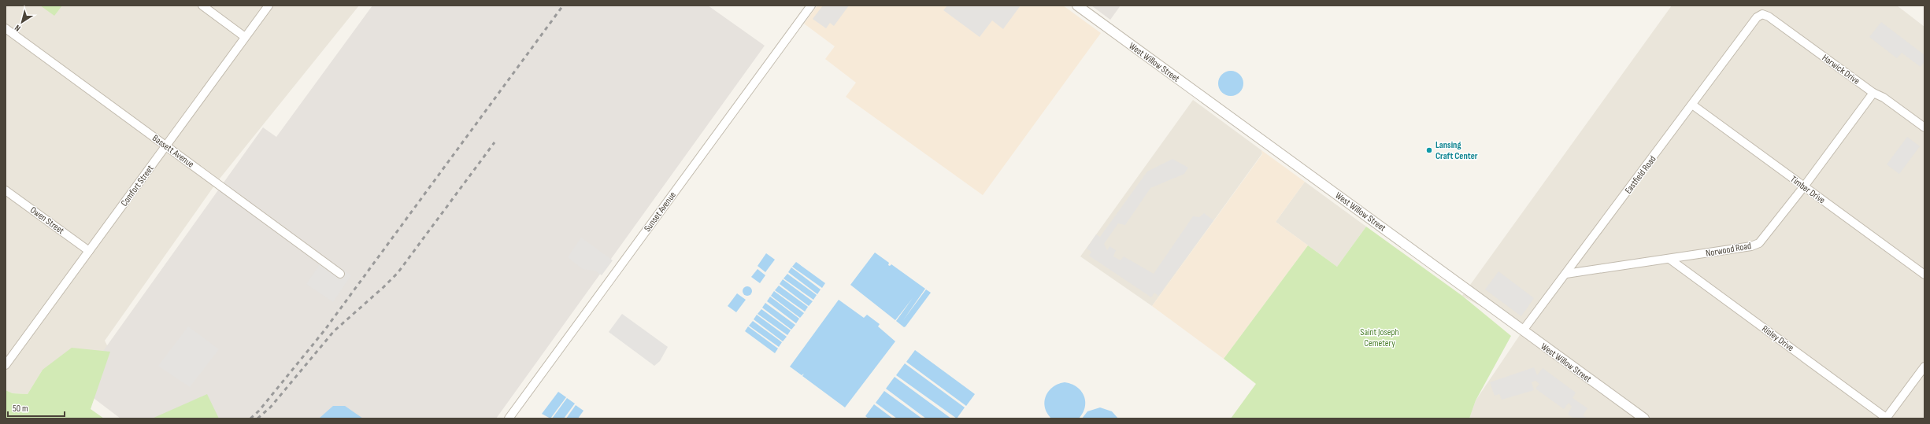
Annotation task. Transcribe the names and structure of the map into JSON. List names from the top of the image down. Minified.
{"streets":{"street":["West Willow Street","Harwick Drive","Bassett Avenue","Eastfield Road","Comfort Street","Timber Drive","Sunset Avenue","Owen Street","Norwood Road","Risley Drive"]},"crossings":[["West Willow Street","Eastfield Road"],["Harwick Drive","Eastfield Road"],["Harwick Drive","Norwood Road"],["Bassett Avenue","Comfort Street"],["Eastfield Road","Timber Drive"],["Eastfield Road","Norwood Road"],["Comfort Street","Owen Street"],["Timber Drive","Norwood Road"],["Norwood Road","Risley Drive"]],"parks":["Saint Joseph Cemetery"],"places":["Lansing Craft Center"],"scale_bar":"50 m","north":"bottom left"}
